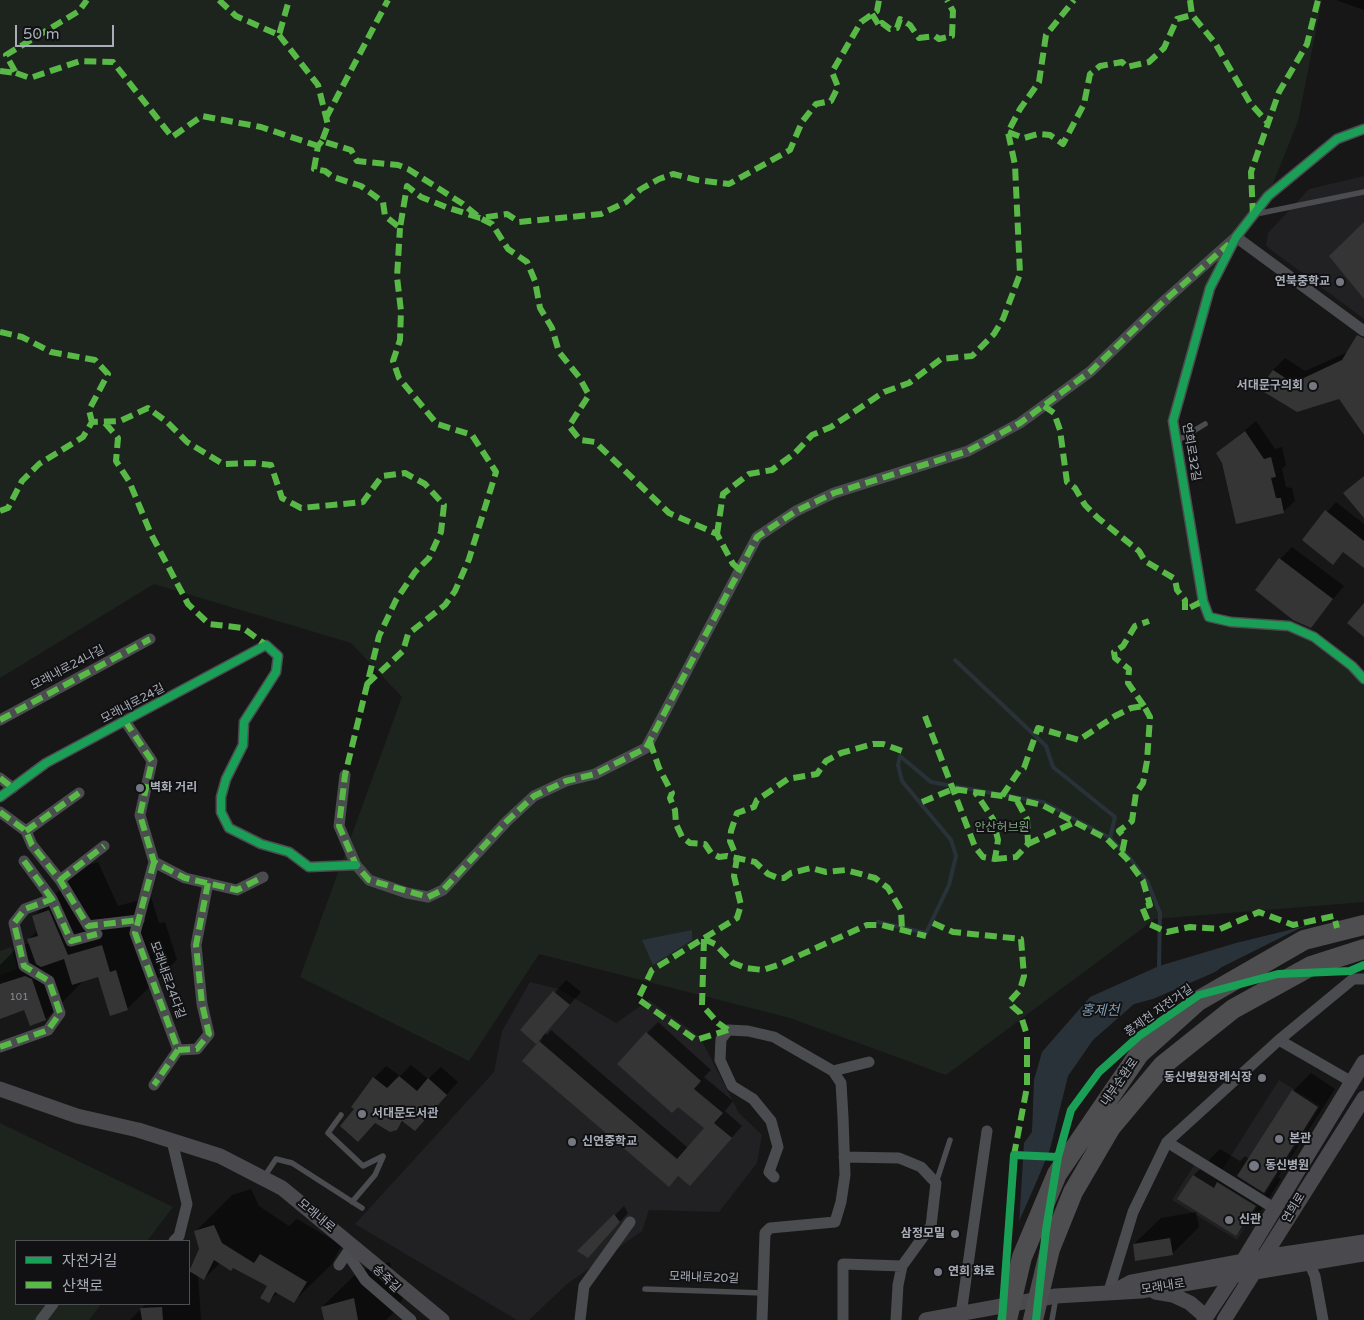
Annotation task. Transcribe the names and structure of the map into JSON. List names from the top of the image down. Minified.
{"streets":{"highway":["내부순환로"],"main road":["연희로","모래내로"],"street":["연희로32길","모래내로24나길","모래내로24길","모래내로24다길","송죽길"],"lane":["모래내로20길"],"cycle path":["홍제천 자전거길"]},"crossings":[["내부순환로","모래내로"],["연희로","모래내로"],["모래내로","송죽길"]],"water":["홍제천"],"parks":["안산허브원"],"places":["연북중학교","서대문구의회","벽화 거리","동신병원장례식장","서대문도서관","본관","신연중학교","동신병원","신관","삼정모밀","연희 화로"],"house_numbers":["101"],"legend":["자전거길","산책로"],"scale_bar":"50 m"}
